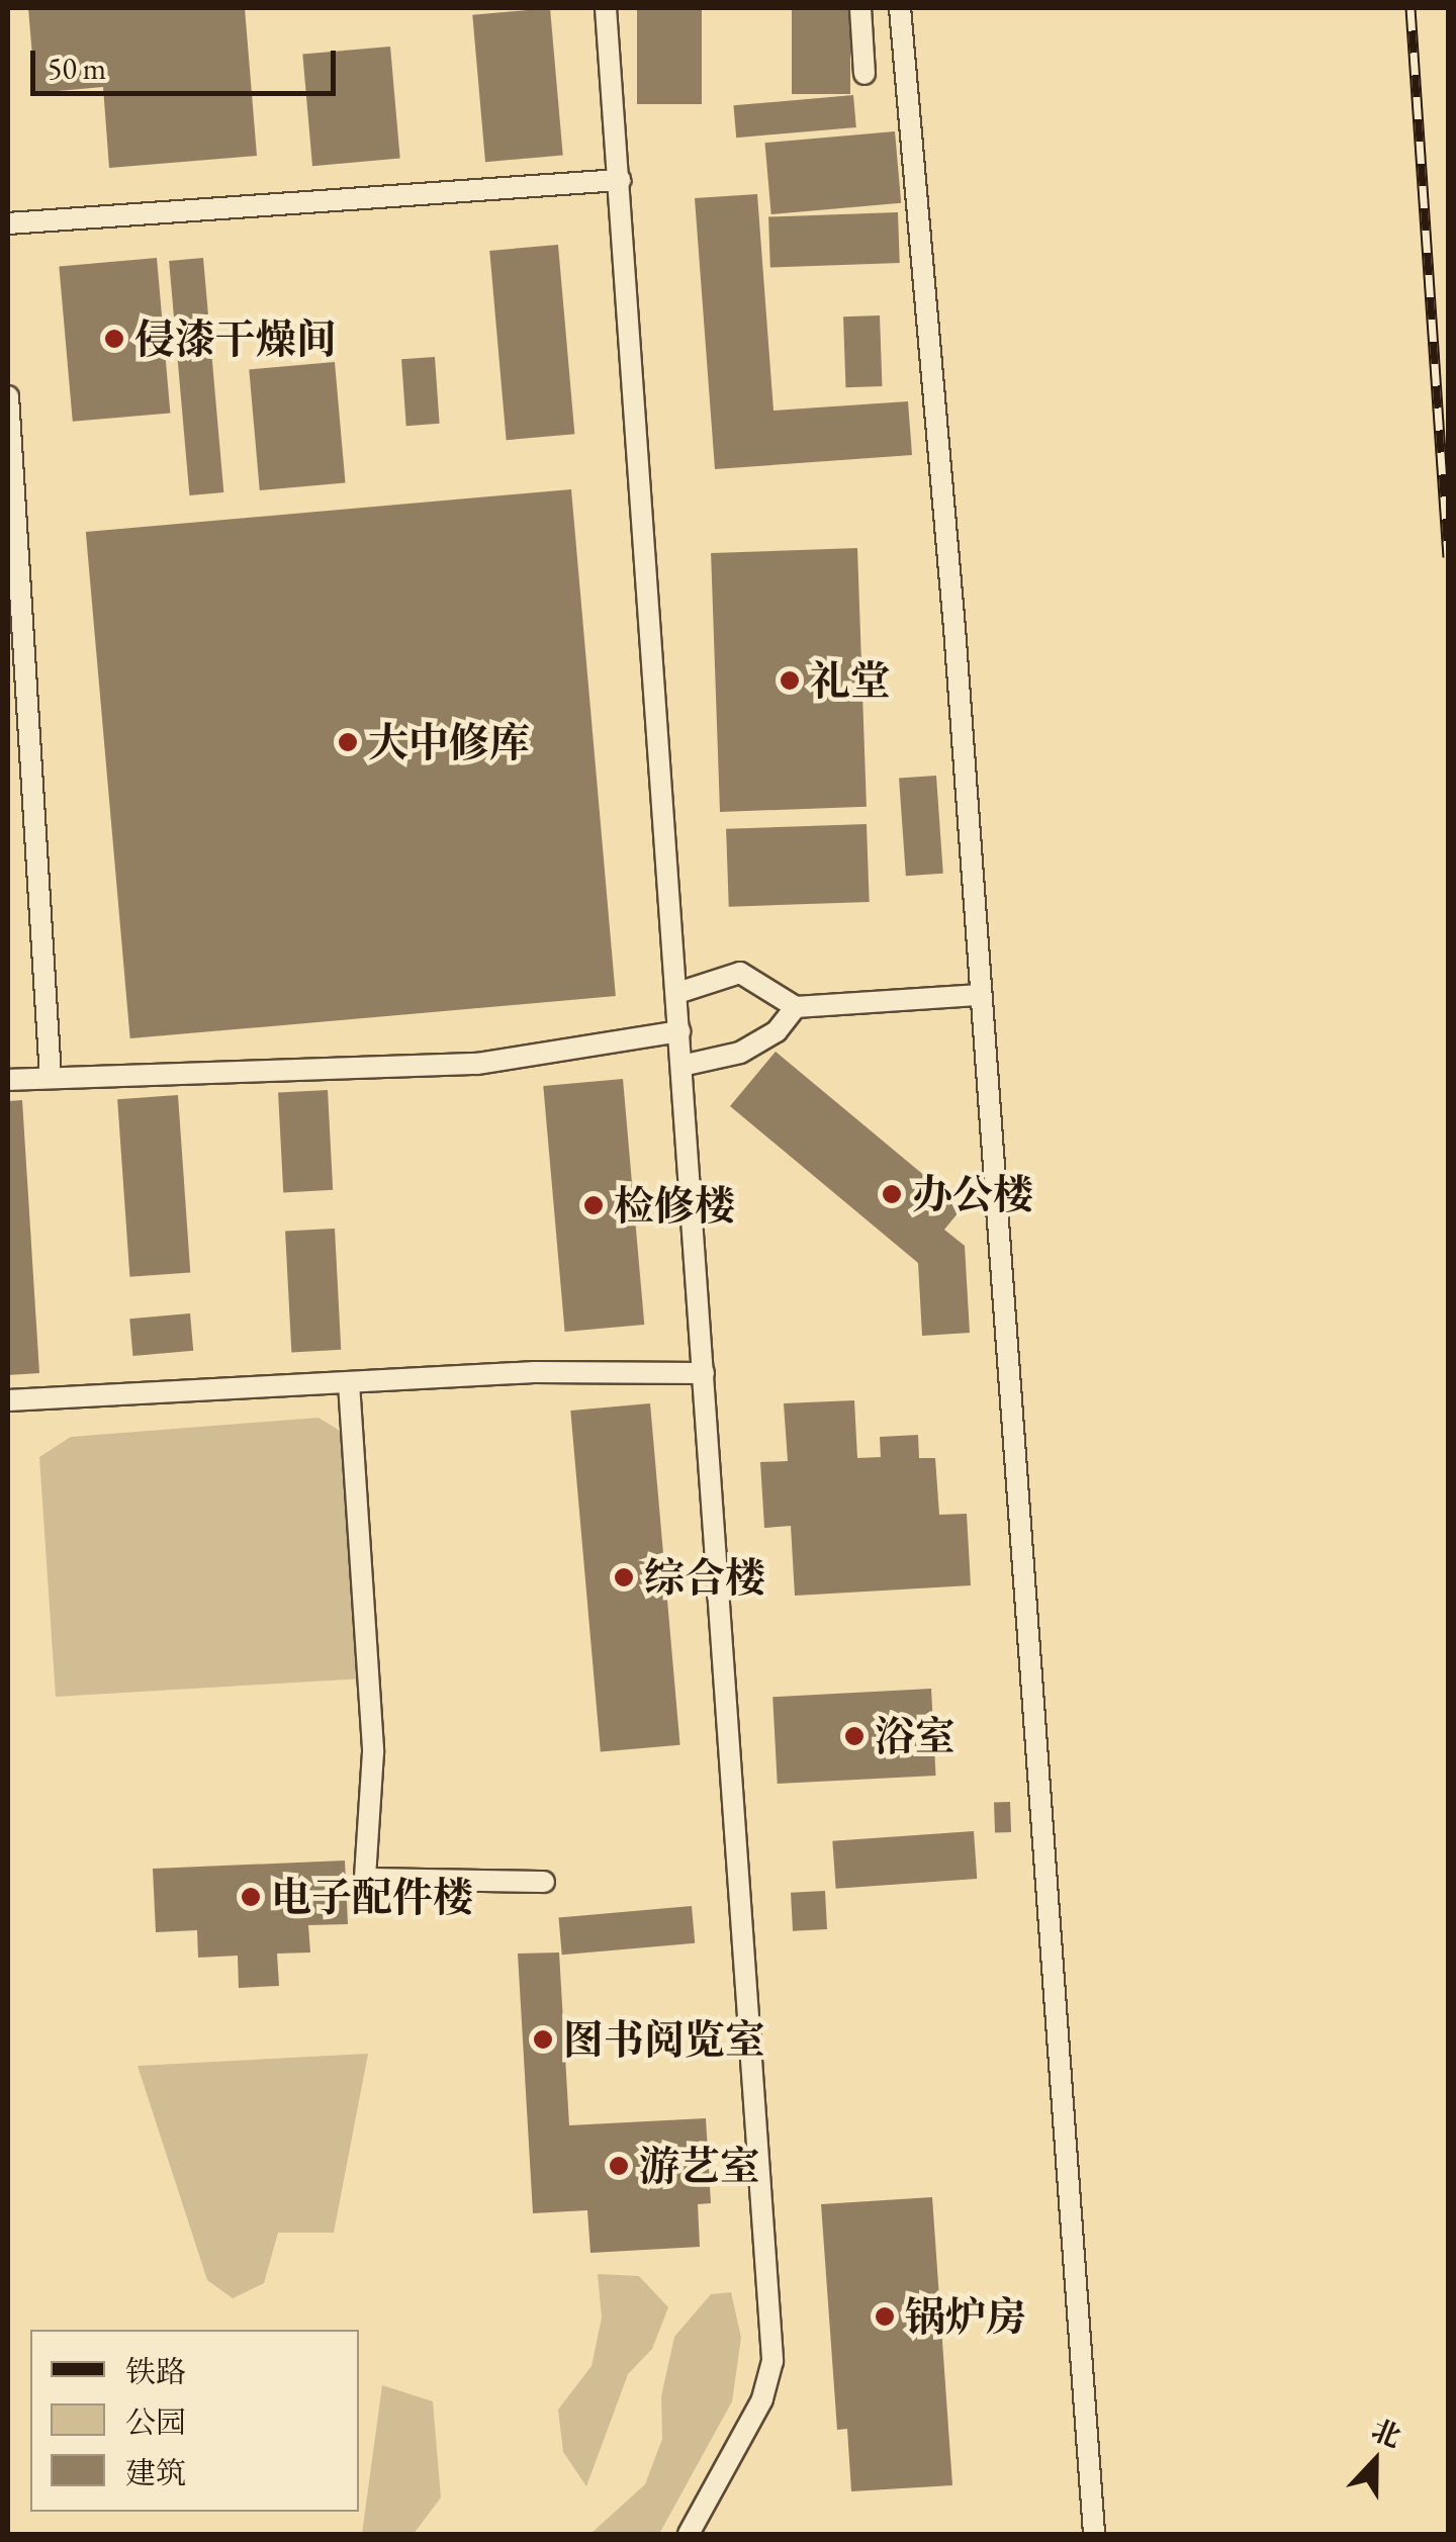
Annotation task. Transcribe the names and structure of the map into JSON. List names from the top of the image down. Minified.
{"places":["侵漆干燥间","礼堂","大中修库","办公楼","检修楼","综合楼","浴室","电子配件楼","图书阅览室","游艺室","锅炉房"],"legend":["铁路","公园","建筑"],"scale_bar":"50 m","north":"top"}
